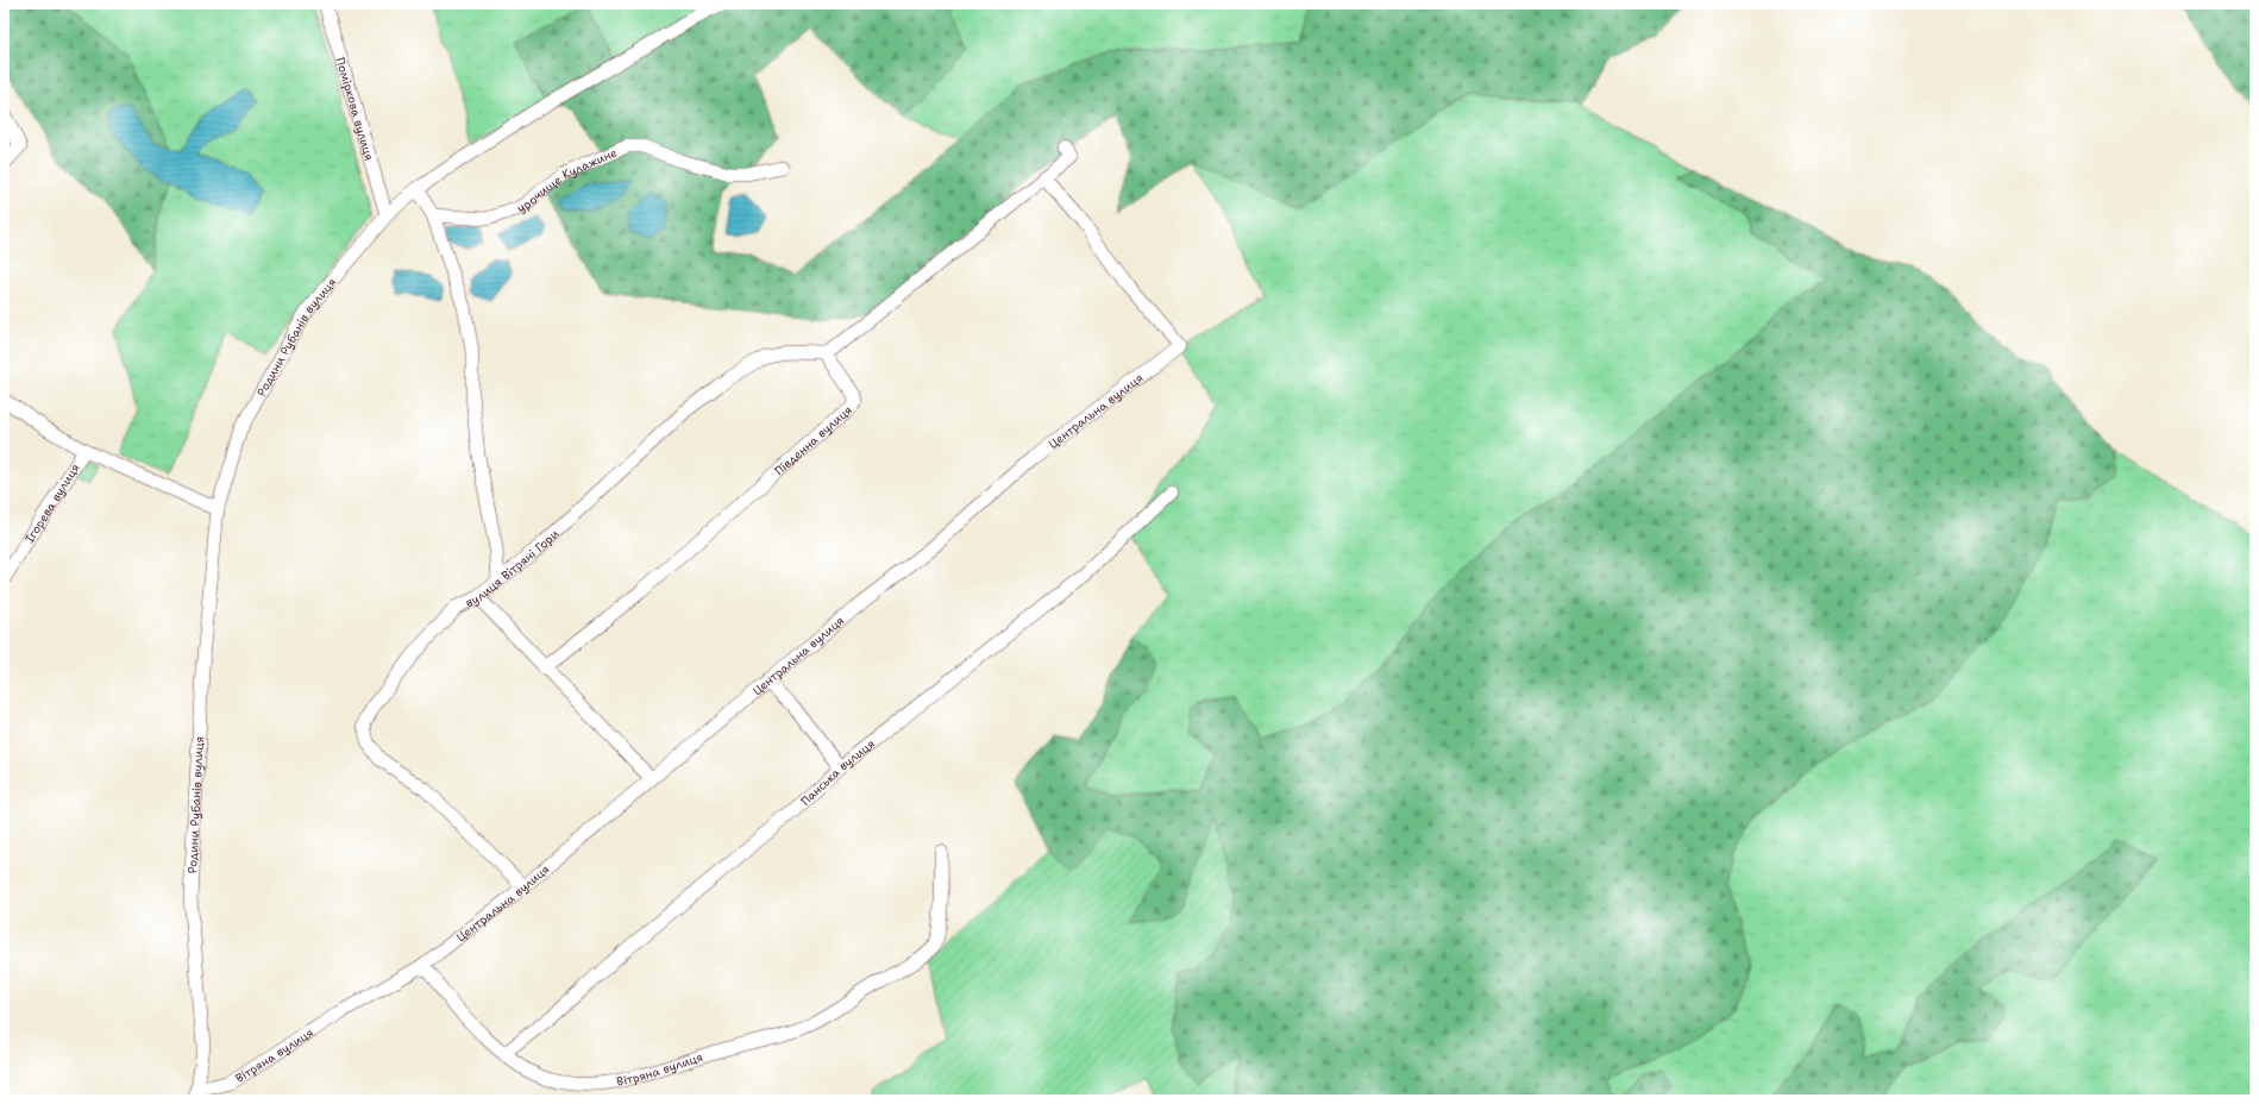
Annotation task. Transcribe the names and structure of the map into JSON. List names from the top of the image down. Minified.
{"streets":{"street":["Поміркова вулиця","урочище Кулажине","Родини Рубанів вулиця","Центральна вулиця","Південна вулиця","Ігорева вулиця","вулиця Вітряні Гори","Панська вулиця","Вітряна вулиця"]},"crossings":[["Поміркова вулиця","Родини Рубанів вулиця"],["Родини Рубанів вулиця","Вітряна вулиця"],["Центральна вулиця","вулиця Вітряні Гори"],["Центральна вулиця","Вітряна вулиця"],["Південна вулиця","вулиця Вітряні Гори"],["Панська вулиця","Вітряна вулиця"]]}
